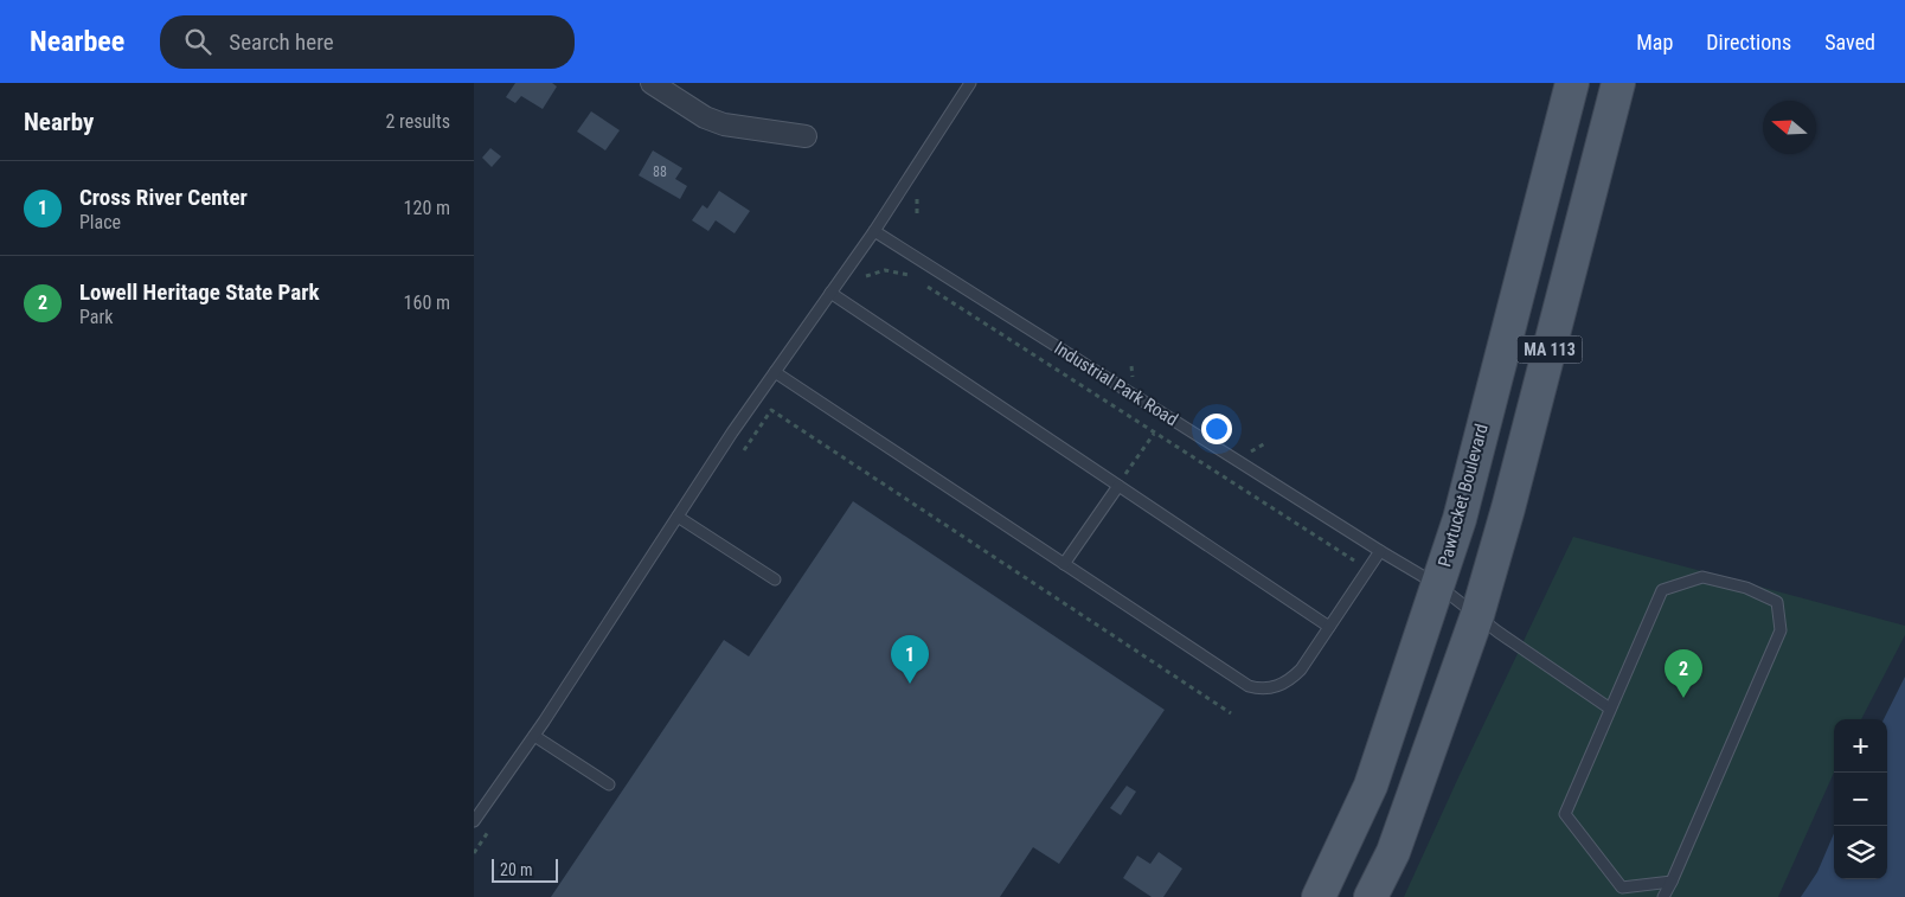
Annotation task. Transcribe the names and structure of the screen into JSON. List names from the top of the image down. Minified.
{"streets":{"main road":["MA 113","Pawtucket Boulevard"],"lane":["Industrial Park Road"]},"crossings":[["MA 113","Industrial Park Road"],["Industrial Park Road","Pawtucket Boulevard"]],"house_numbers":["88"],"scale_bar":"20 m","north":"left","page":{"header":"Nearbee","search":"Search here","nav":["Map","Directions","Saved"],"heading":["Nearby","2 results"],"list":[{"mark":"1","name":"Cross River Center","note":"Place","value":"120 m"},{"mark":"2","name":"Lowell Heritage State Park","note":"Park","value":"160 m"}],"pins":["1","2"],"map_buttons":["+","−"],"scale":"20 m"}}
